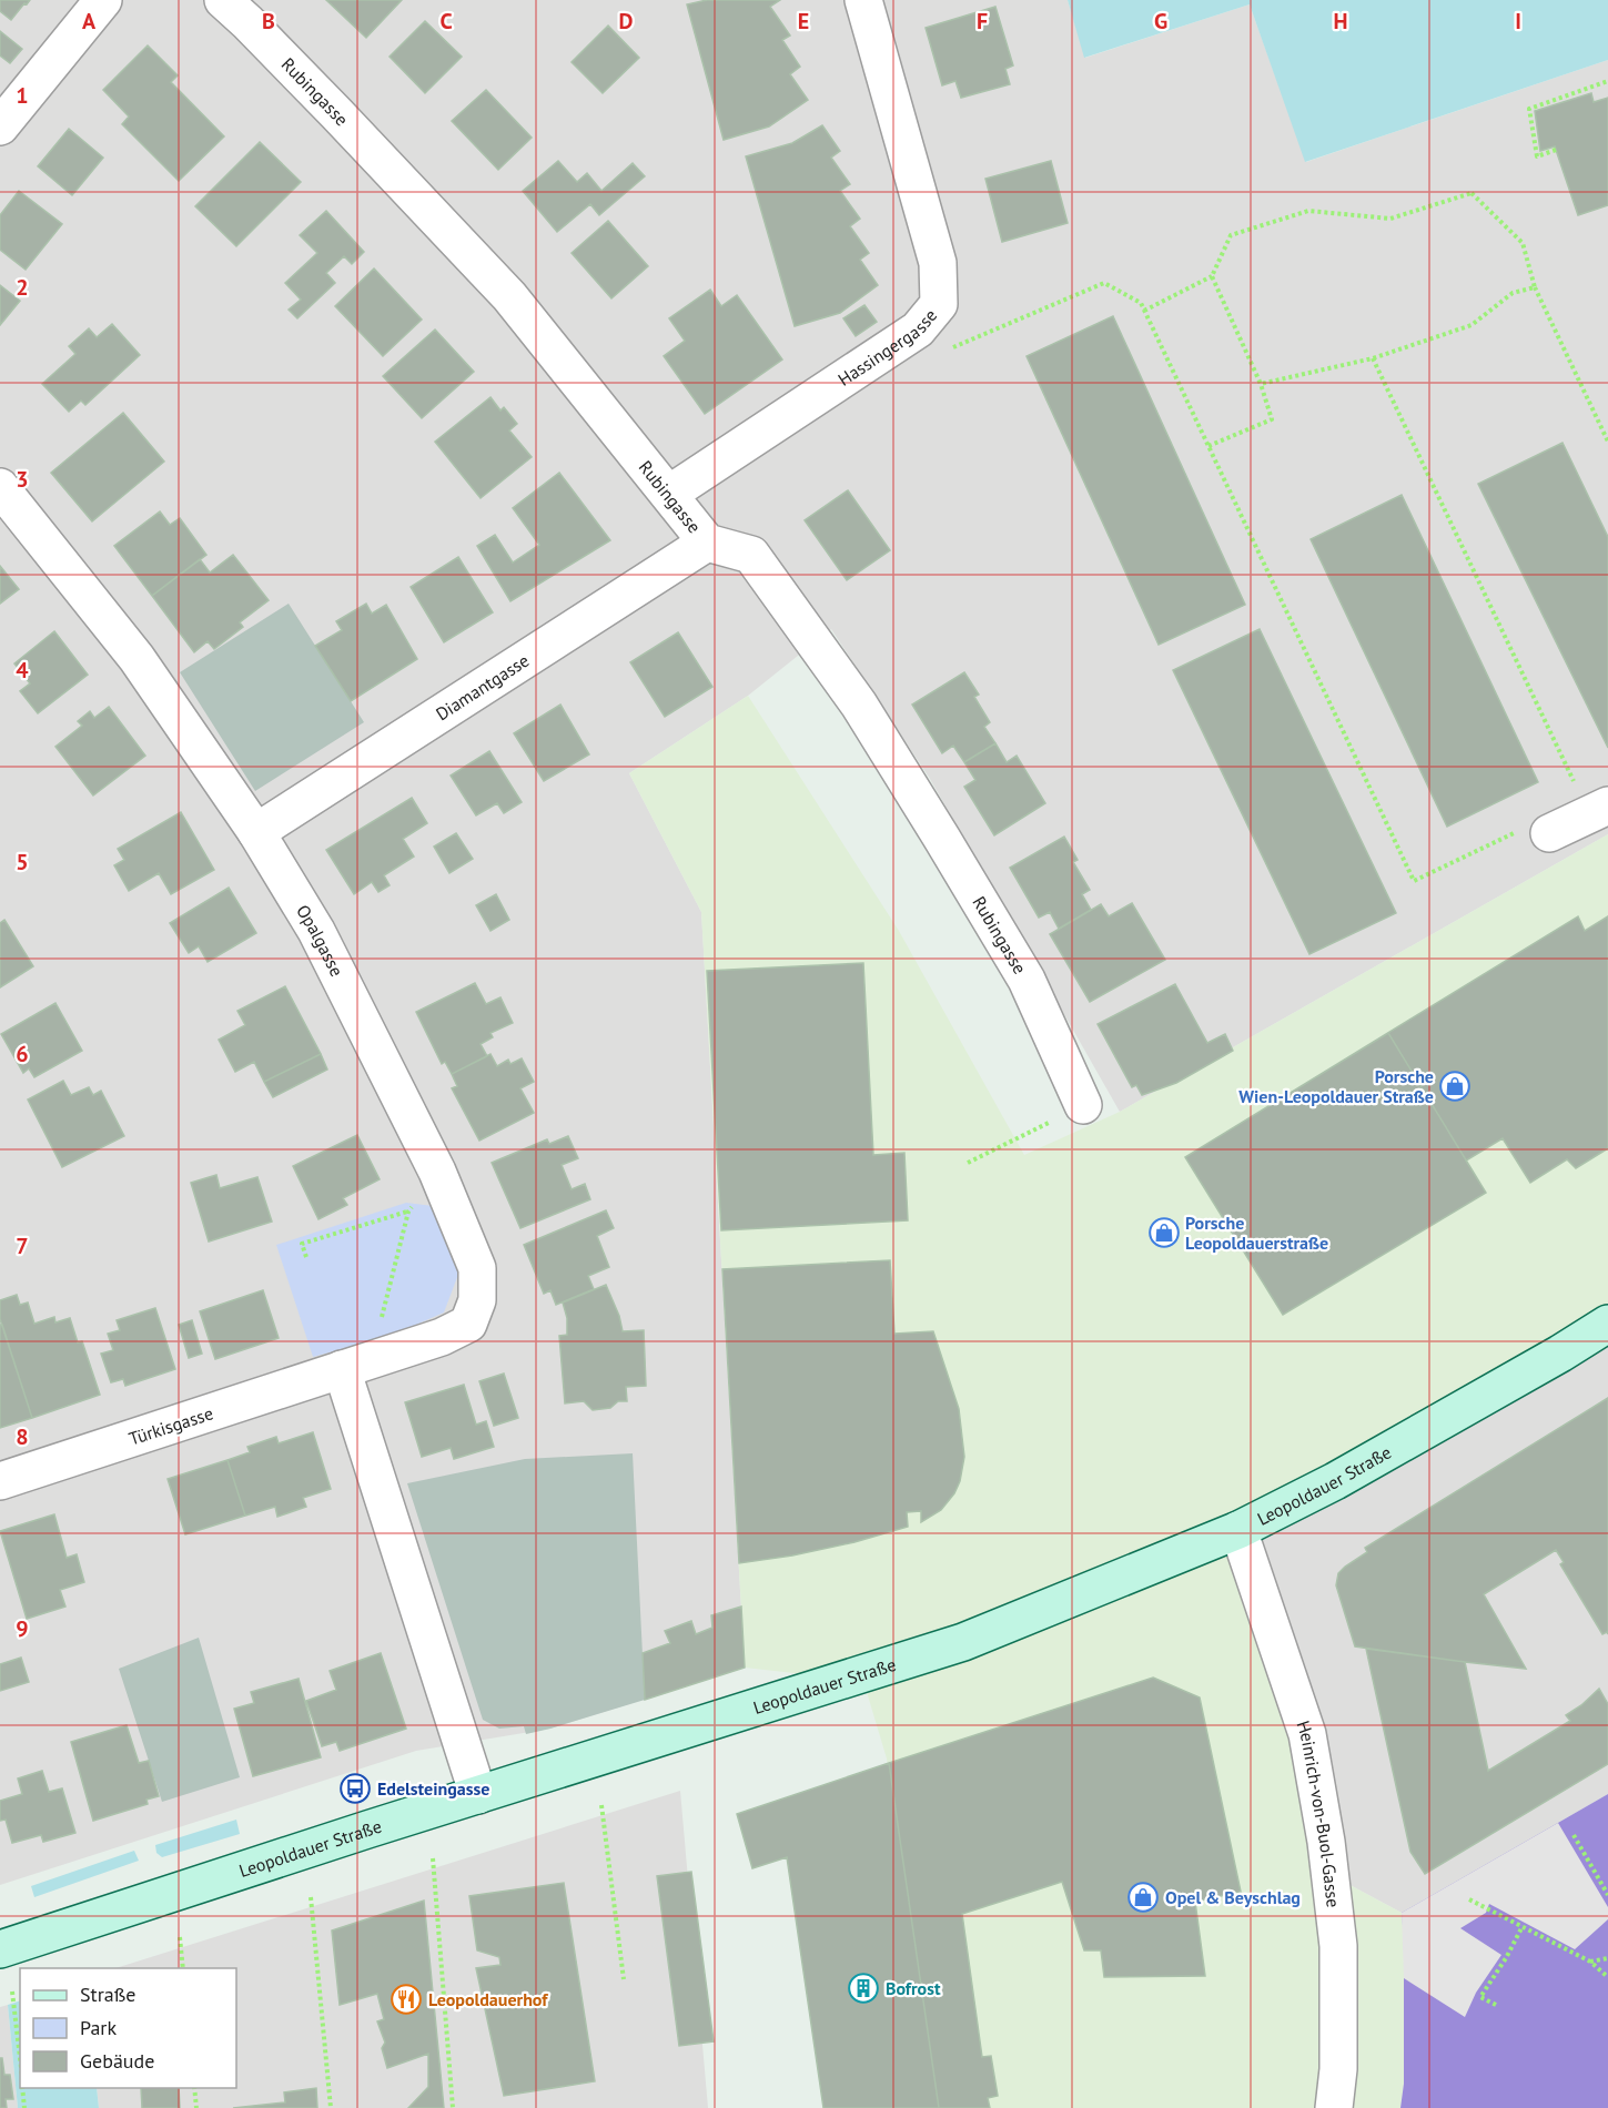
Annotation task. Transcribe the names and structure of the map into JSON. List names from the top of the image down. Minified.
{"streets":{"main road":["Leopoldauer Straße"],"street":["Rubingasse","Hassingergasse","Diamantgasse","Opalgasse","Türkisgasse","Heinrich-von-Buol-Gasse"]},"crossings":[["Rubingasse","Hassingergasse"],["Rubingasse","Diamantgasse"],["Diamantgasse","Opalgasse"],["Opalgasse","Türkisgasse"],["Leopoldauer Straße","Heinrich-von-Buol-Gasse"]],"places":{"shop":["Porsche Wien-Leopoldauer Straße","Porsche Leopoldauerstraße","Opel & Beyschlag"],"bus stop":["Edelsteingasse"],"building":["Bofrost"],"restaurant":["Leopoldauerhof"]},"legend":["Straße","Park","Gebäude"],"grid":{"columns":["A","B","C","D","E","F","G","H","I"],"rows":["1","2","3","4","5","6","7","8","9"]}}
